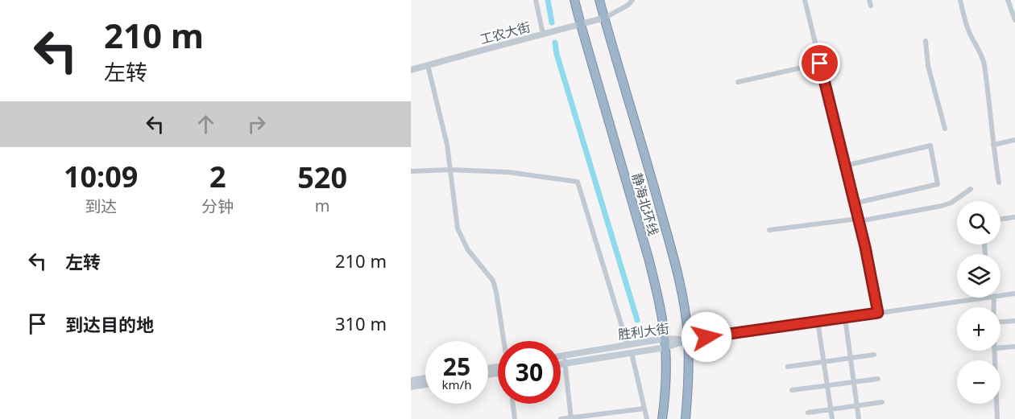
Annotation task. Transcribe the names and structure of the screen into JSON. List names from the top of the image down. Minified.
{"streets":{"highway":["静海北环线"],"main road":["胜利大街"],"street":["工农大街"]},"crossings":[["工农大街","静海北环线"],["静海北环线","胜利大街"]],"page":{"turn":["210 m","左转"],"eta":["10:09","到达","2","分钟","520","m"],"map_buttons":["+","−"],"list":[{"name":"左转","value":"210 m"},{"name":"到达目的地","value":"310 m"}],"speed":"25 km/h","limit":"30"}}
